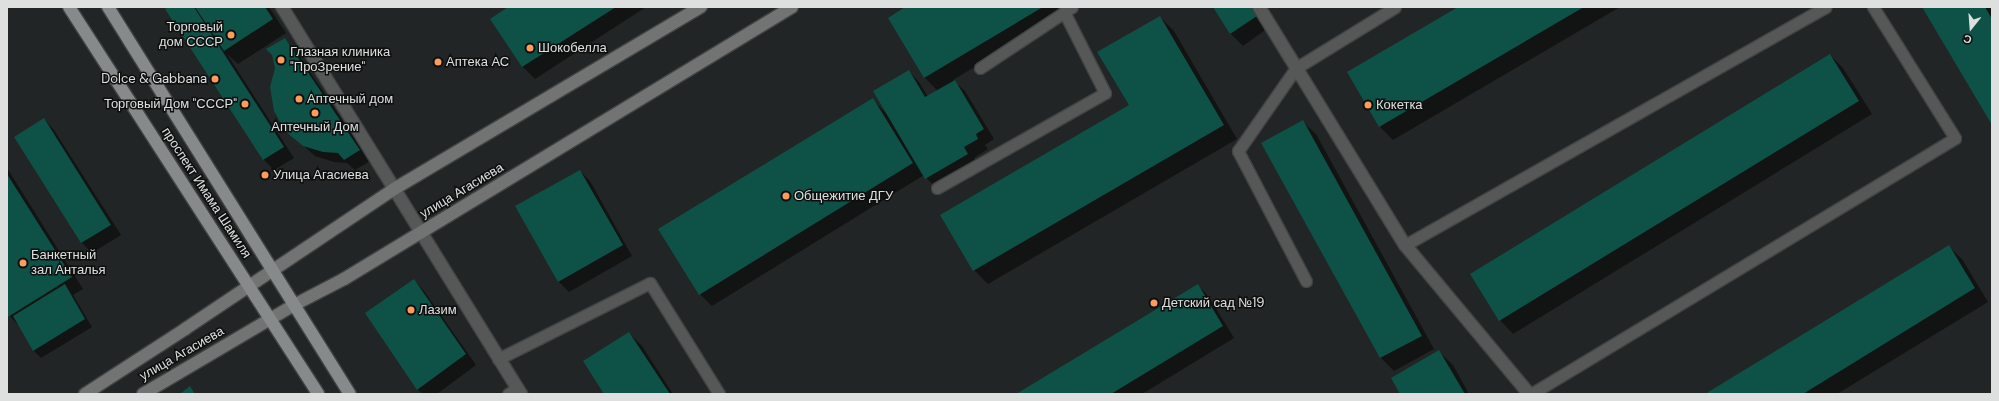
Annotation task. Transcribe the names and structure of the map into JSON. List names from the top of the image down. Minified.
{"streets":{"main road":["улица Агасиева","проспект Имама Шамиля"]},"crossings":[["улица Агасиева","проспект Имама Шамиля"]],"places":["Торговый дом СССР","Шокобелла","Глазная клиника \"ПроЗрение\"","Аптека АС","Dolce & Gabbana","Аптечный дом","Торговый Дом \"СССР\"","Кокетка","Аптечный Дом","Улица Агасиева","Общежитие ДГУ","Банкетный зал Анталья","Детский сад №19","Лазим"],"north":"bottom"}
